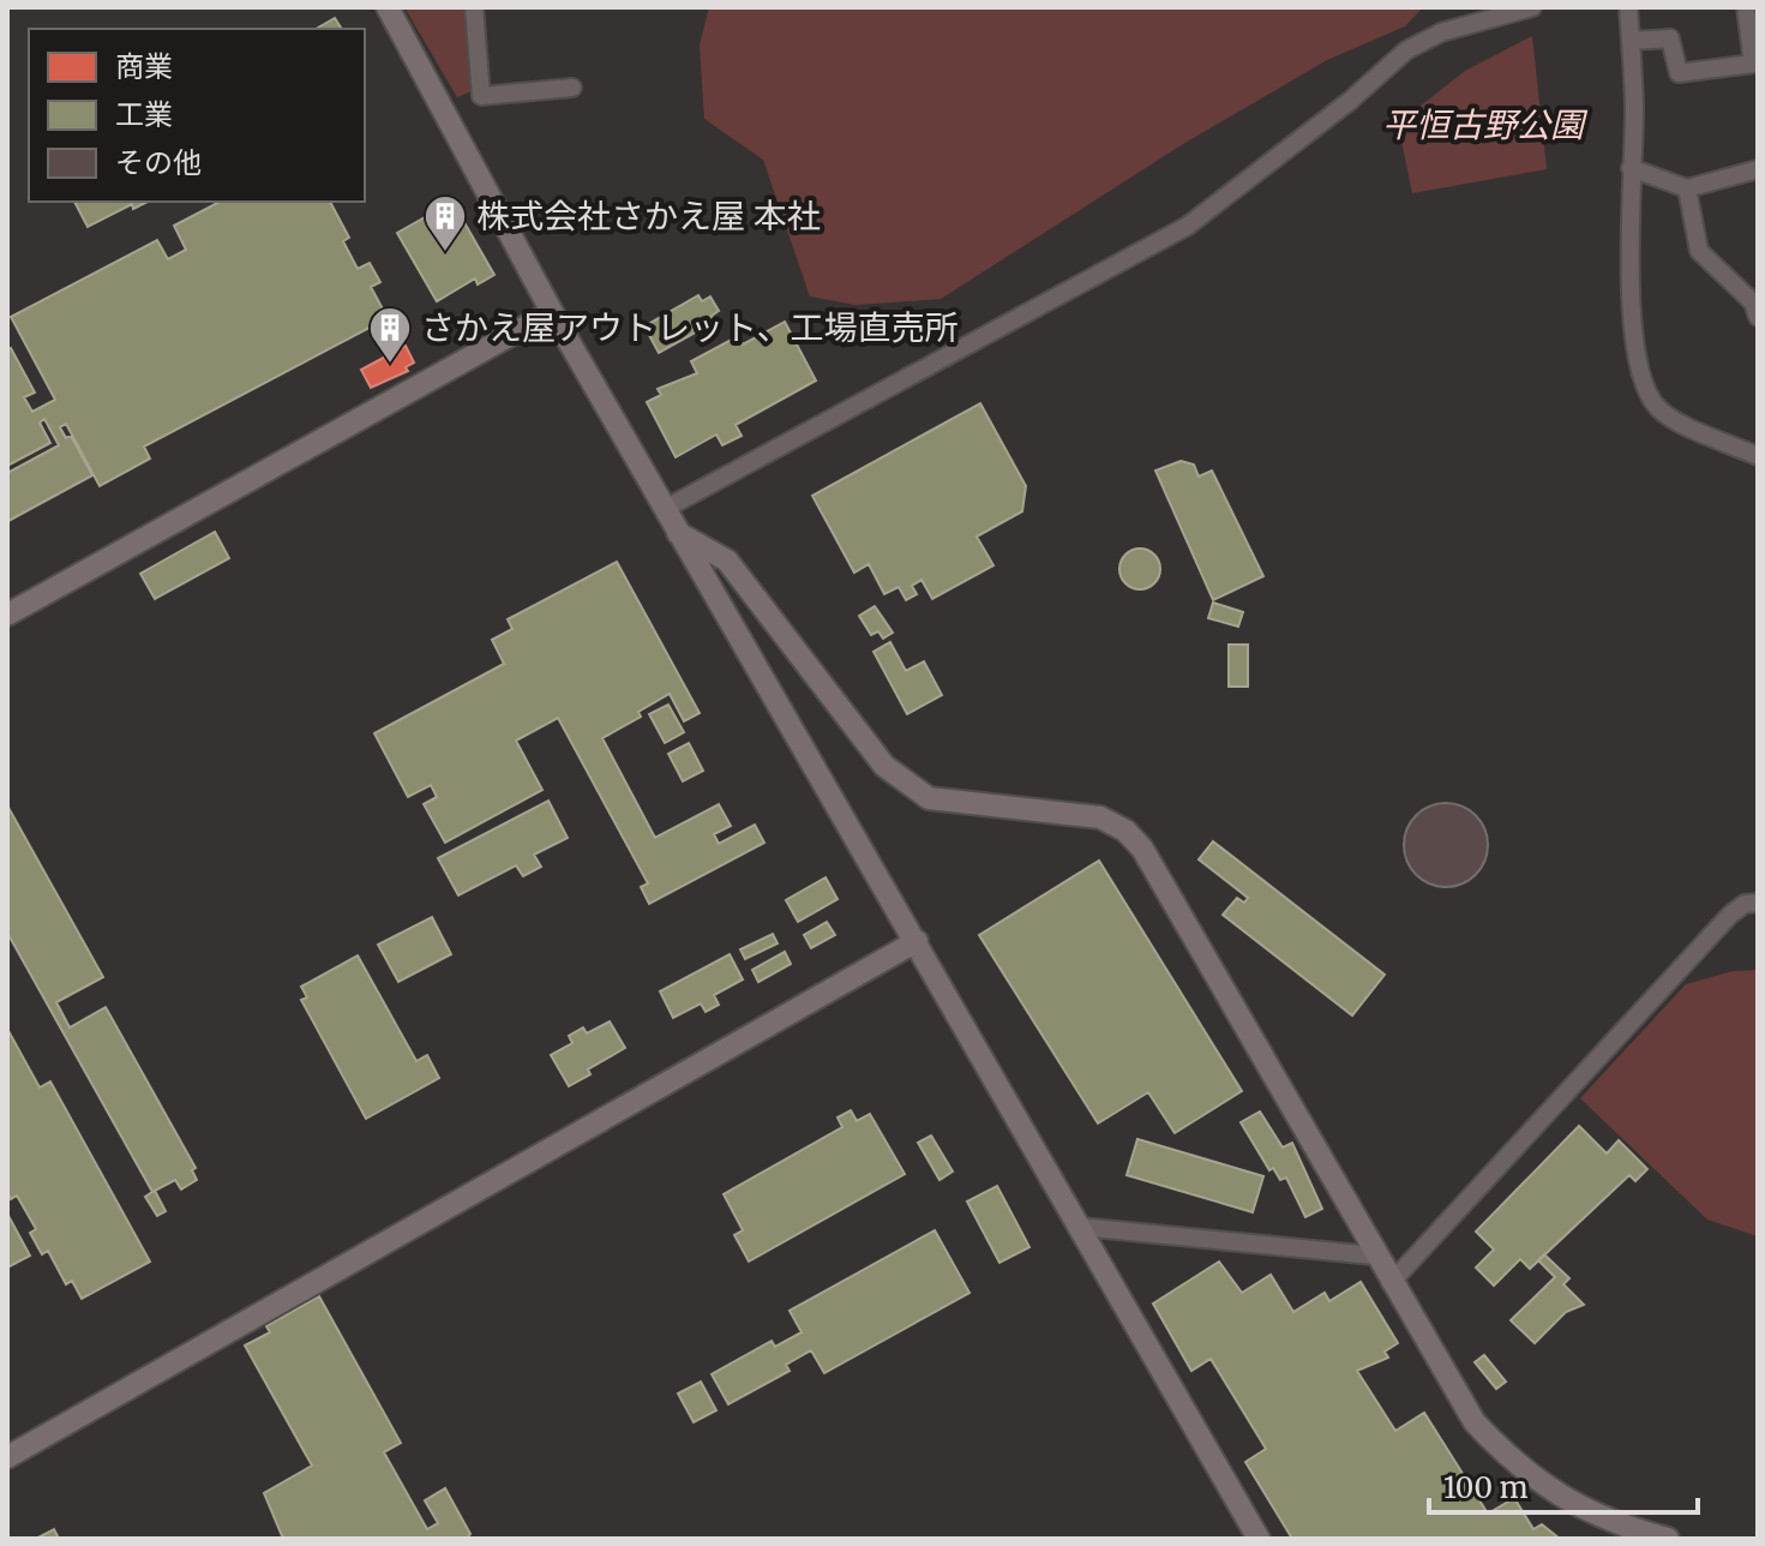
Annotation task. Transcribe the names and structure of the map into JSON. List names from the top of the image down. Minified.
{"parks":["平恒古野公園"],"places":{"building":["株式会社さかえ屋 本社","さかえ屋アウトレット、工場直売所"]},"legend":["商業","工業","その他"],"scale_bar":"100 m"}
